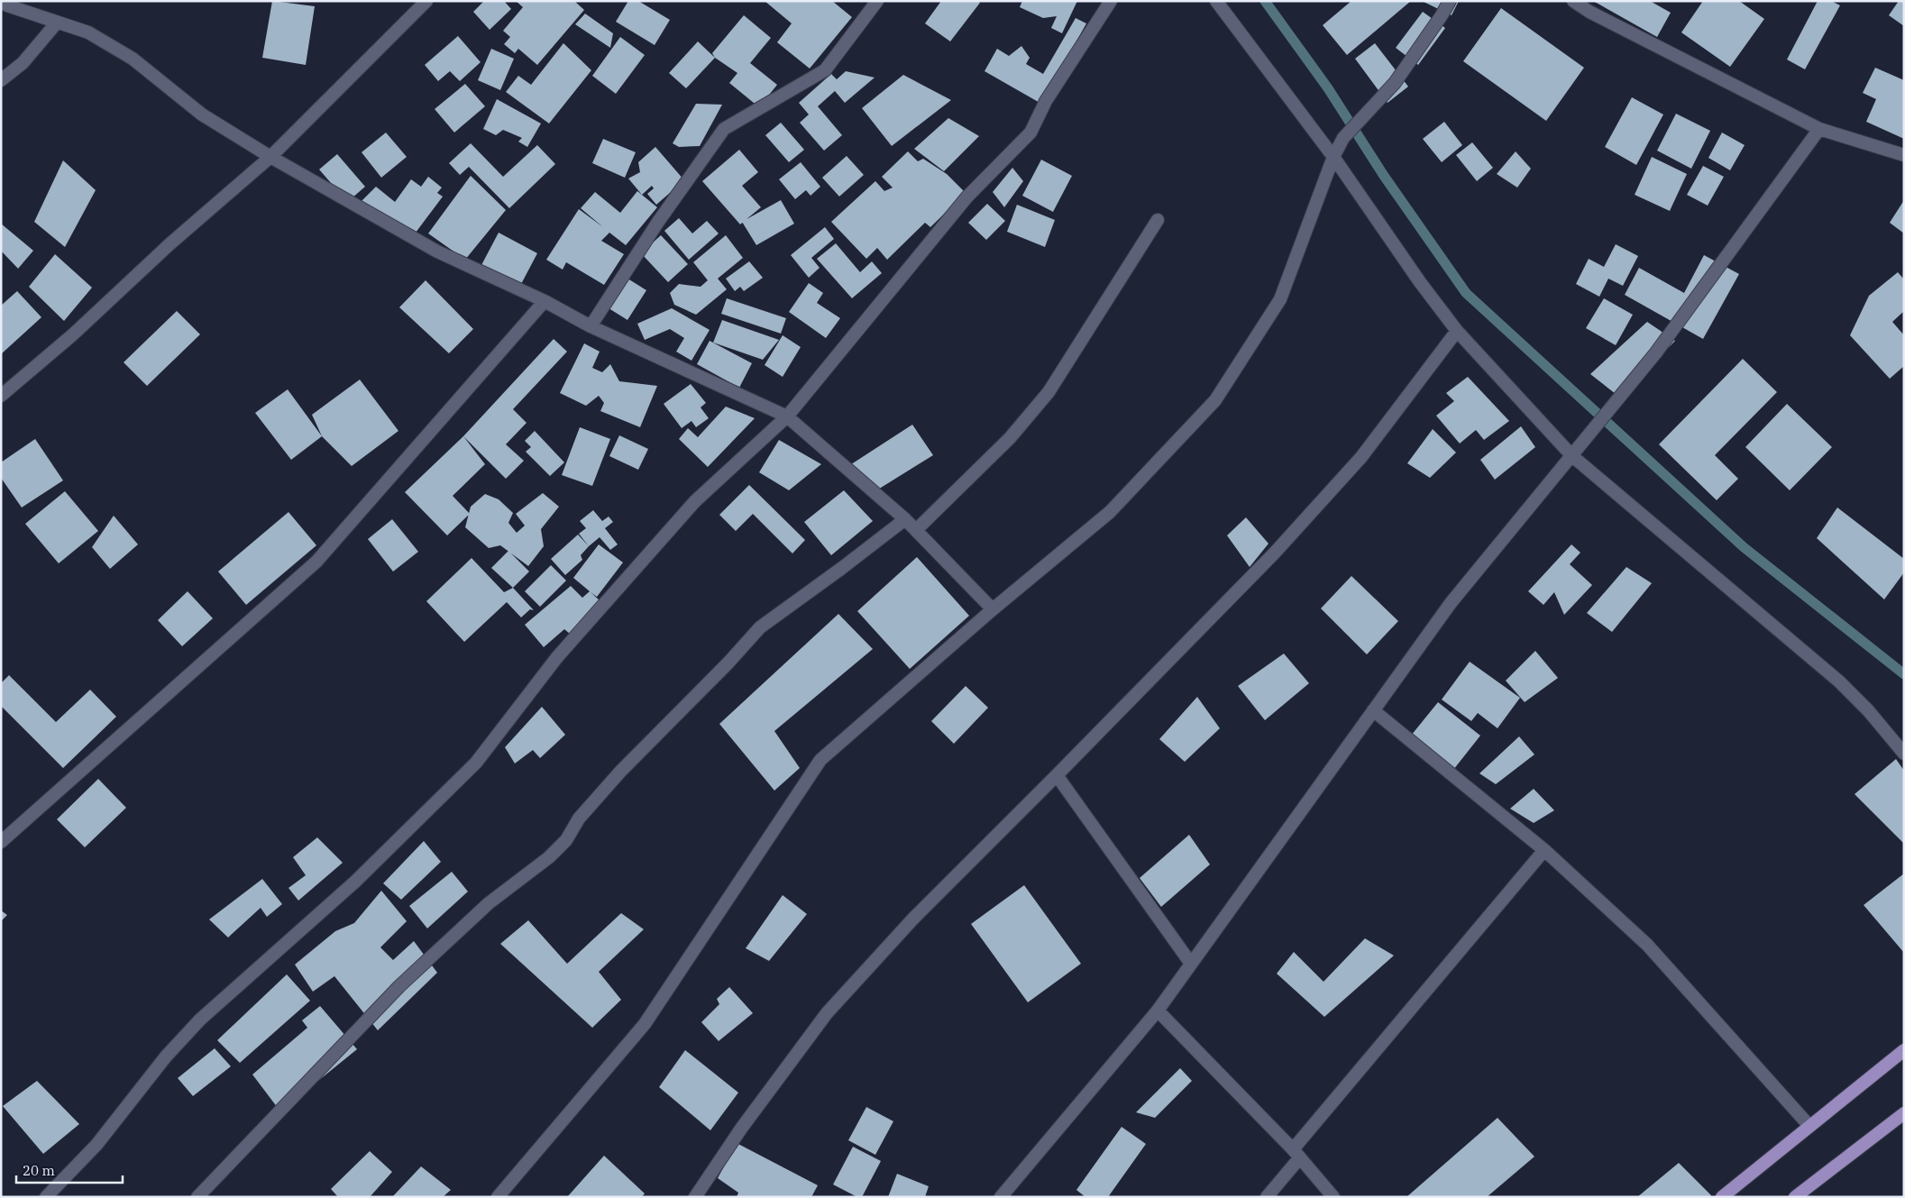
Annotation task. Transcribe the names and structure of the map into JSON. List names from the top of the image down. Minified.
{"scale_bar":"20 m"}
